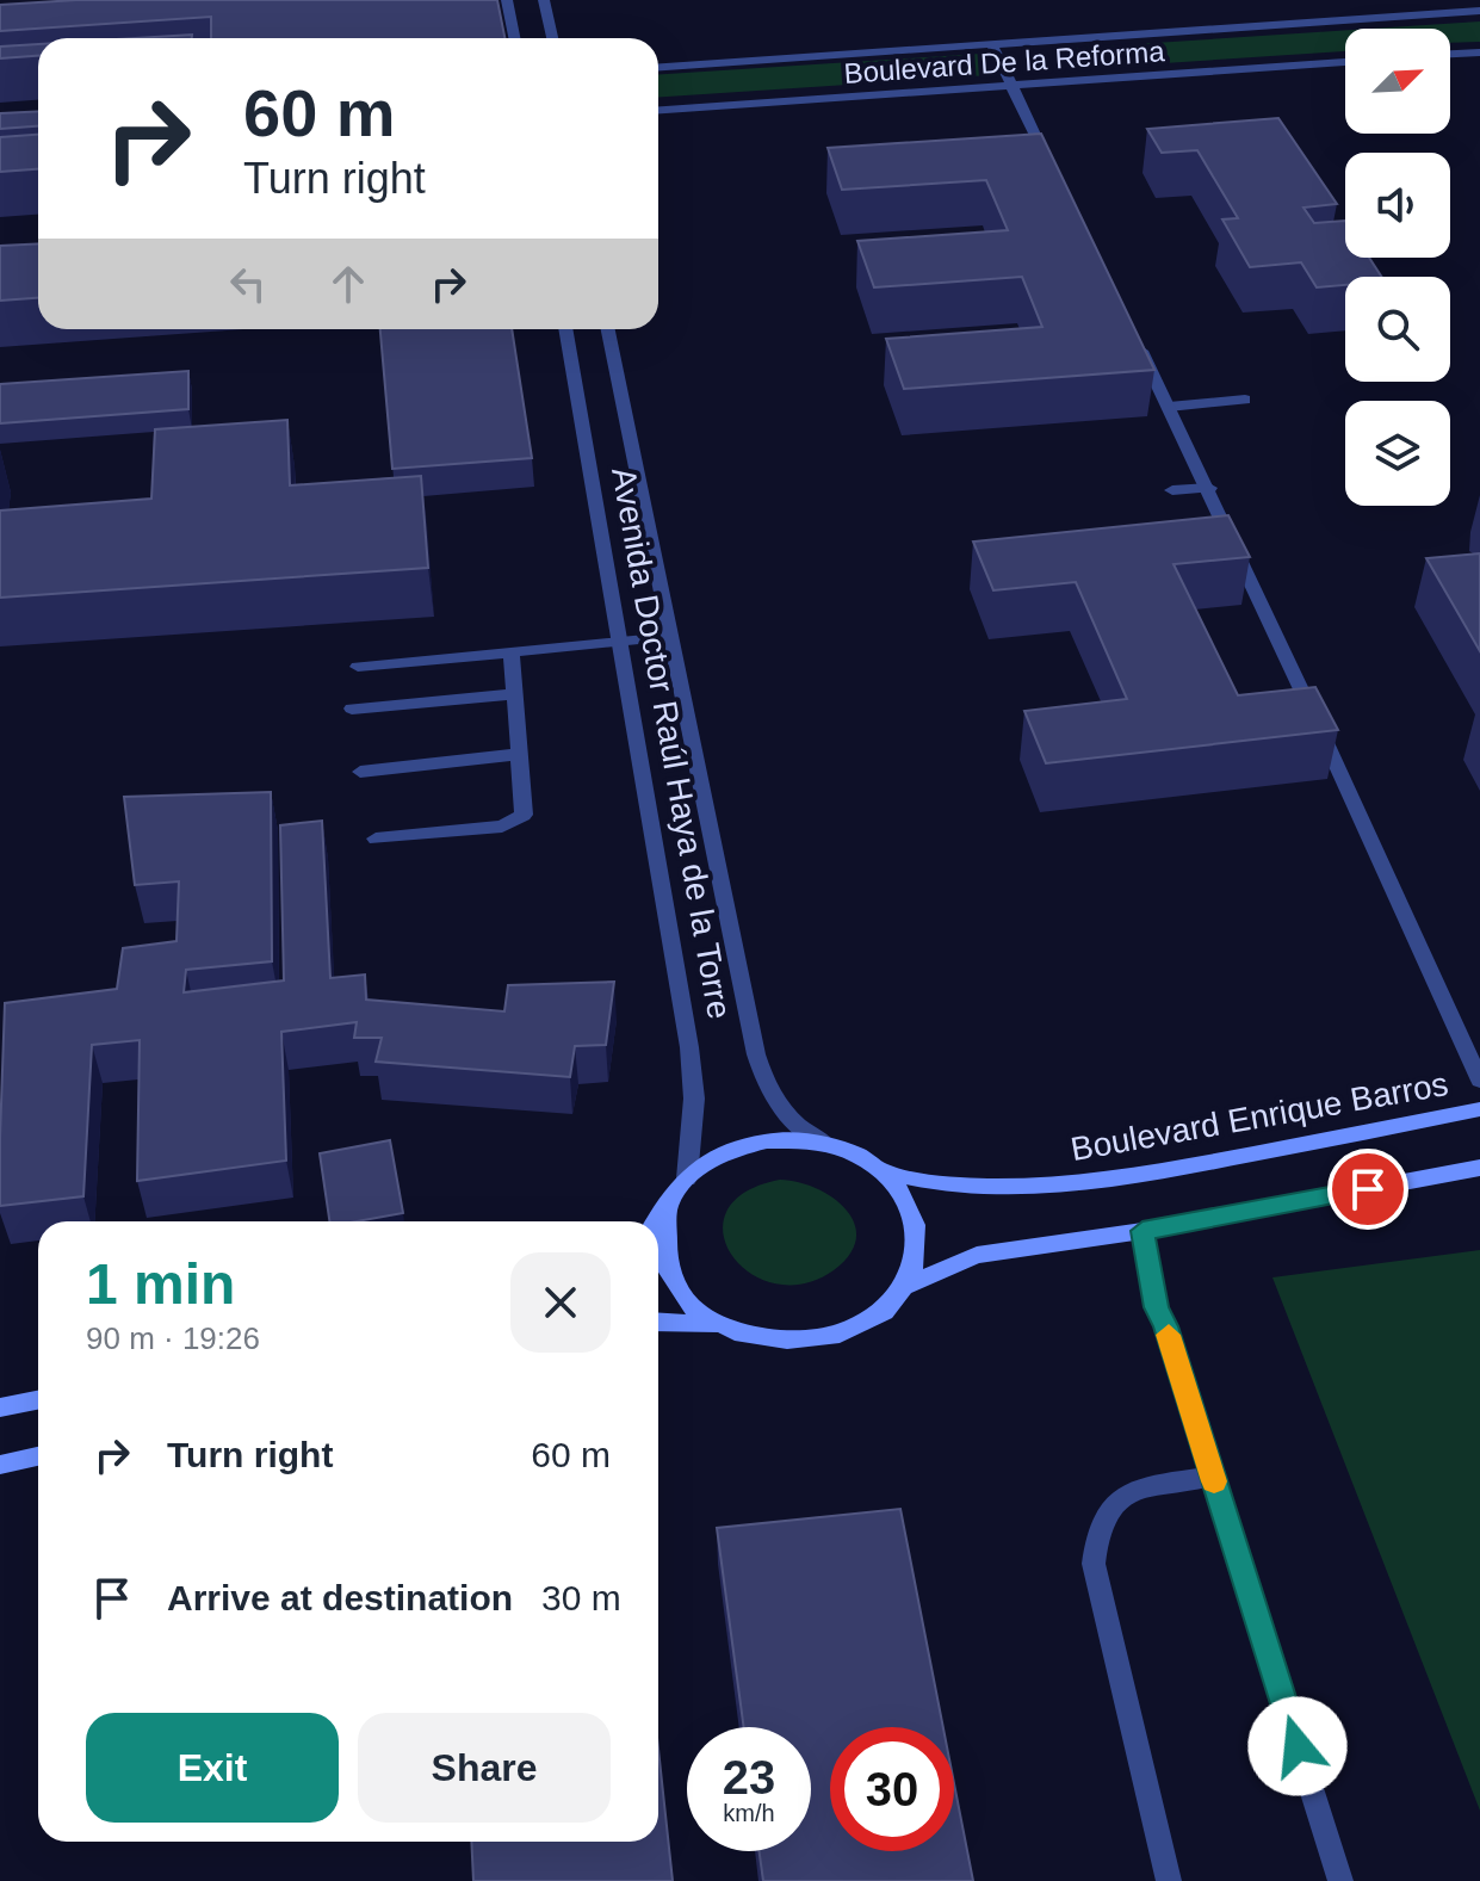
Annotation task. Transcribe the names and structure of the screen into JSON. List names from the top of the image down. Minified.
{"streets":{"main road":["Boulevard Enrique Barros"],"street":["Boulevard De la Reforma","Avenida Doctor Raúl Haya de la Torre"]},"crossings":[["Avenida Doctor Raúl Haya de la Torre","Boulevard Enrique Barros"]],"north":"top right","page":{"turn":["60 m","Turn right"],"heading":["1 min","90 m · 19:26"],"list":[{"name":"Turn right","value":"60 m"},{"name":"Arrive at destination","value":"30 m"}],"buttons":["Exit","Share"],"speed":"23 km/h","limit":"30"}}
